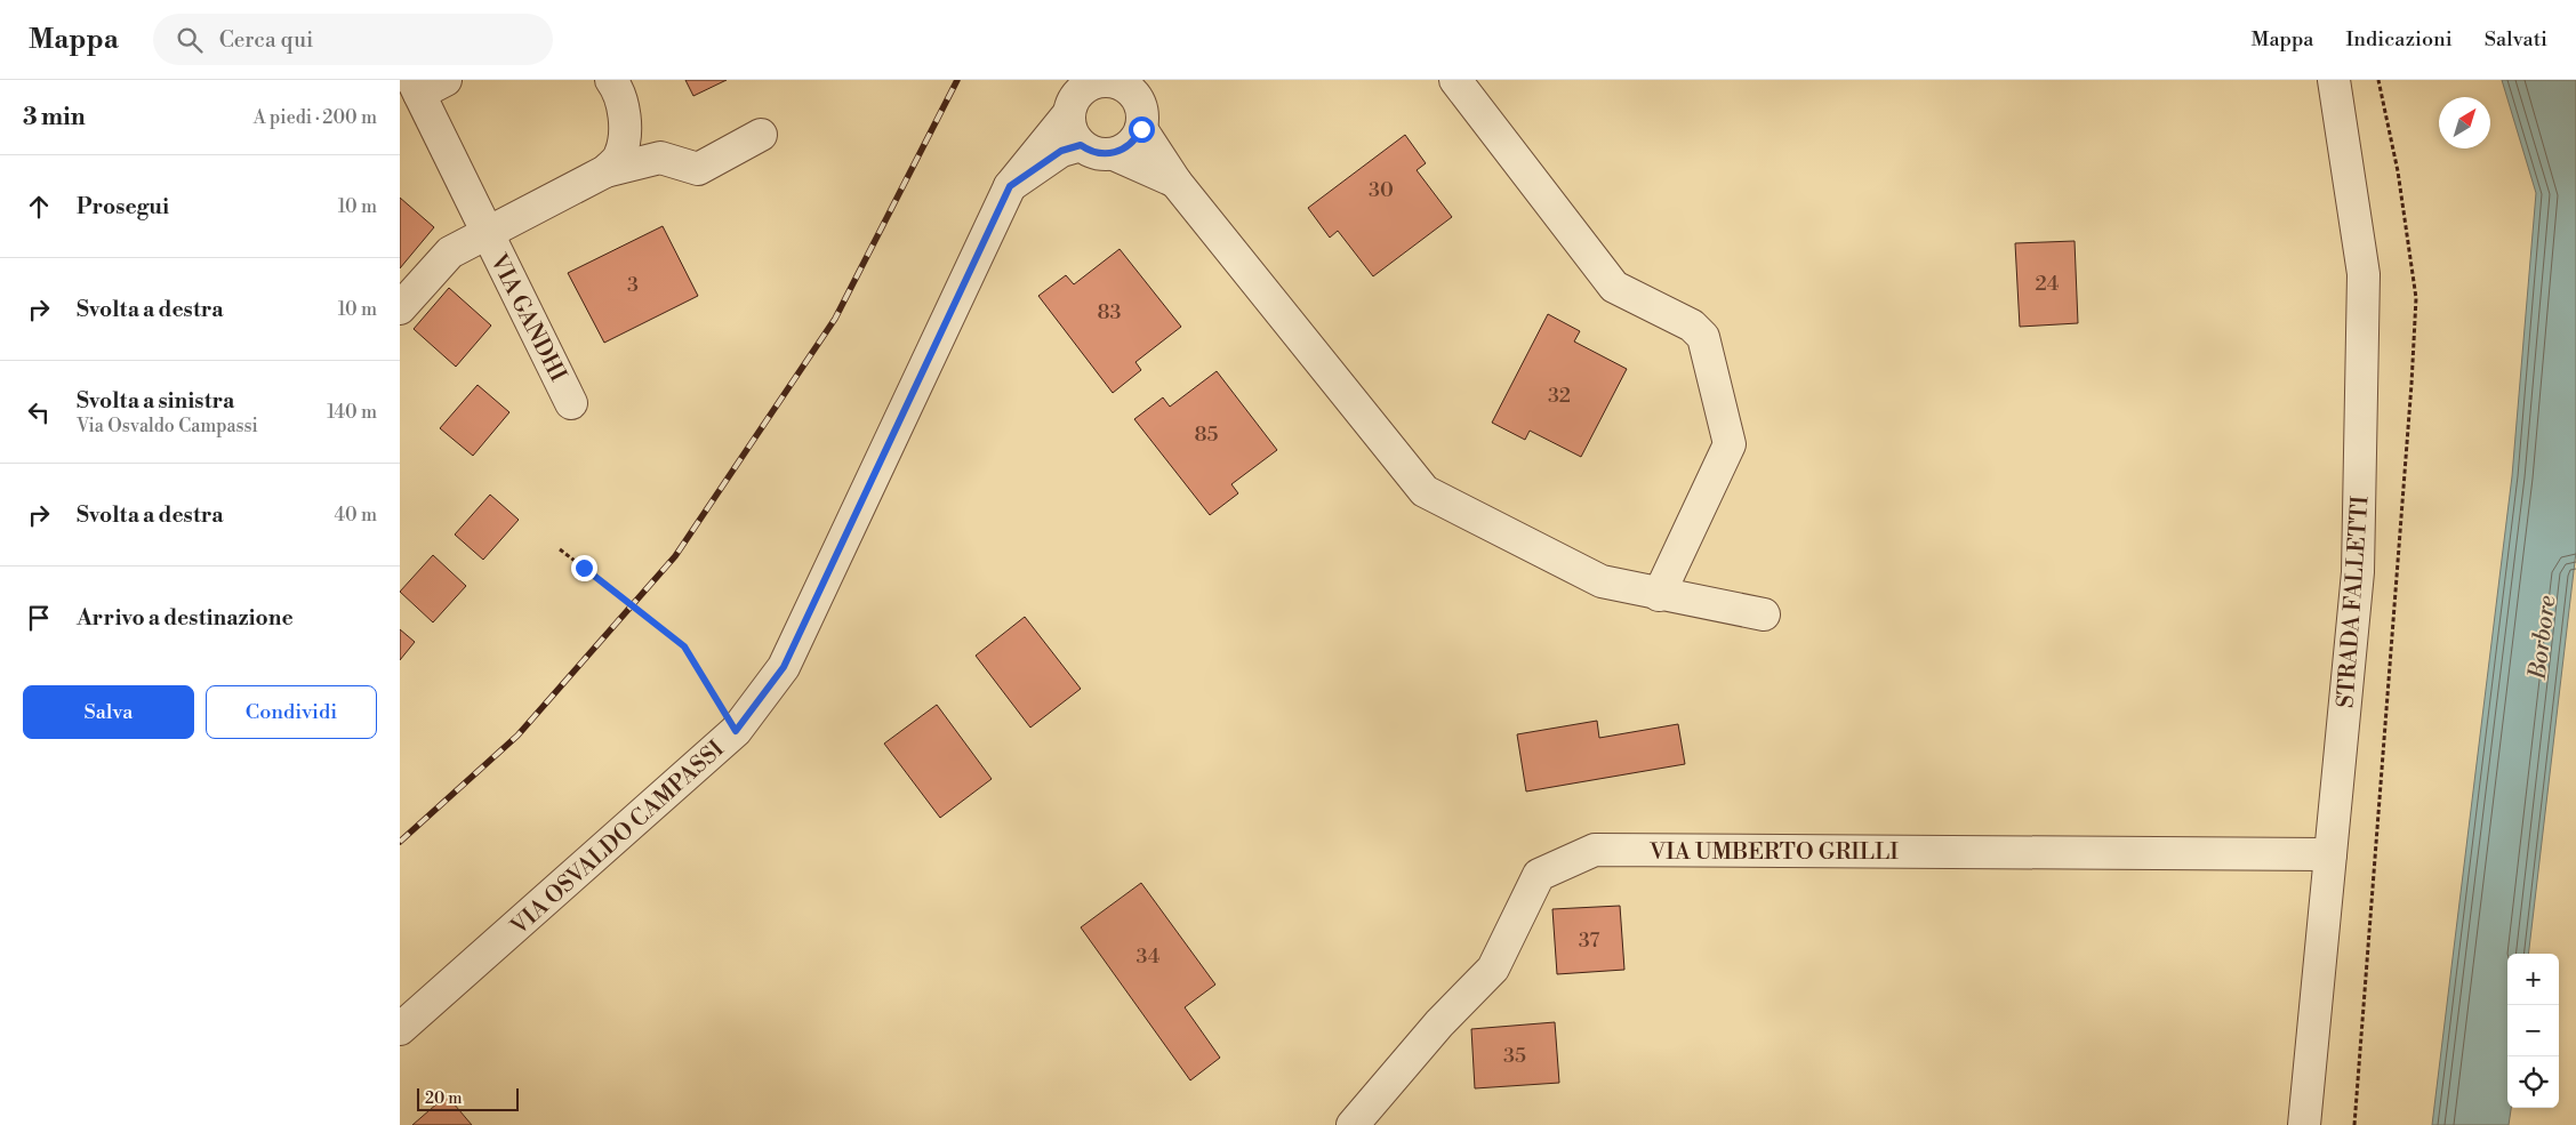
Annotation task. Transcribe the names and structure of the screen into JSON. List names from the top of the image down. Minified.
{"streets":{"street":["VIA GANDHI","STRADA FALLETTI","VIA OSVALDO CAMPASSI","VIA UMBERTO GRILLI"]},"crossings":[["STRADA FALLETTI","VIA UMBERTO GRILLI"]],"water":["Borbore"],"house_numbers":["30","24","3","83","32","85","37","34","35"],"scale_bar":"20 m","north":"top right","page":{"header":"Mappa","search":"Cerca qui","nav":["Mappa","Indicazioni","Salvati"],"heading":["3 min","A piedi · 200 m"],"list":[["Prosegui","10 m"],["Svolta a destra","10 m"],["Svolta a sinistra","Via Osvaldo Campassi","140 m"],["Svolta a destra","40 m"],"Arrivo a destinazione"],"buttons":["Salva","Condividi"],"map_buttons":["+","−"],"scale":"20 m"}}
